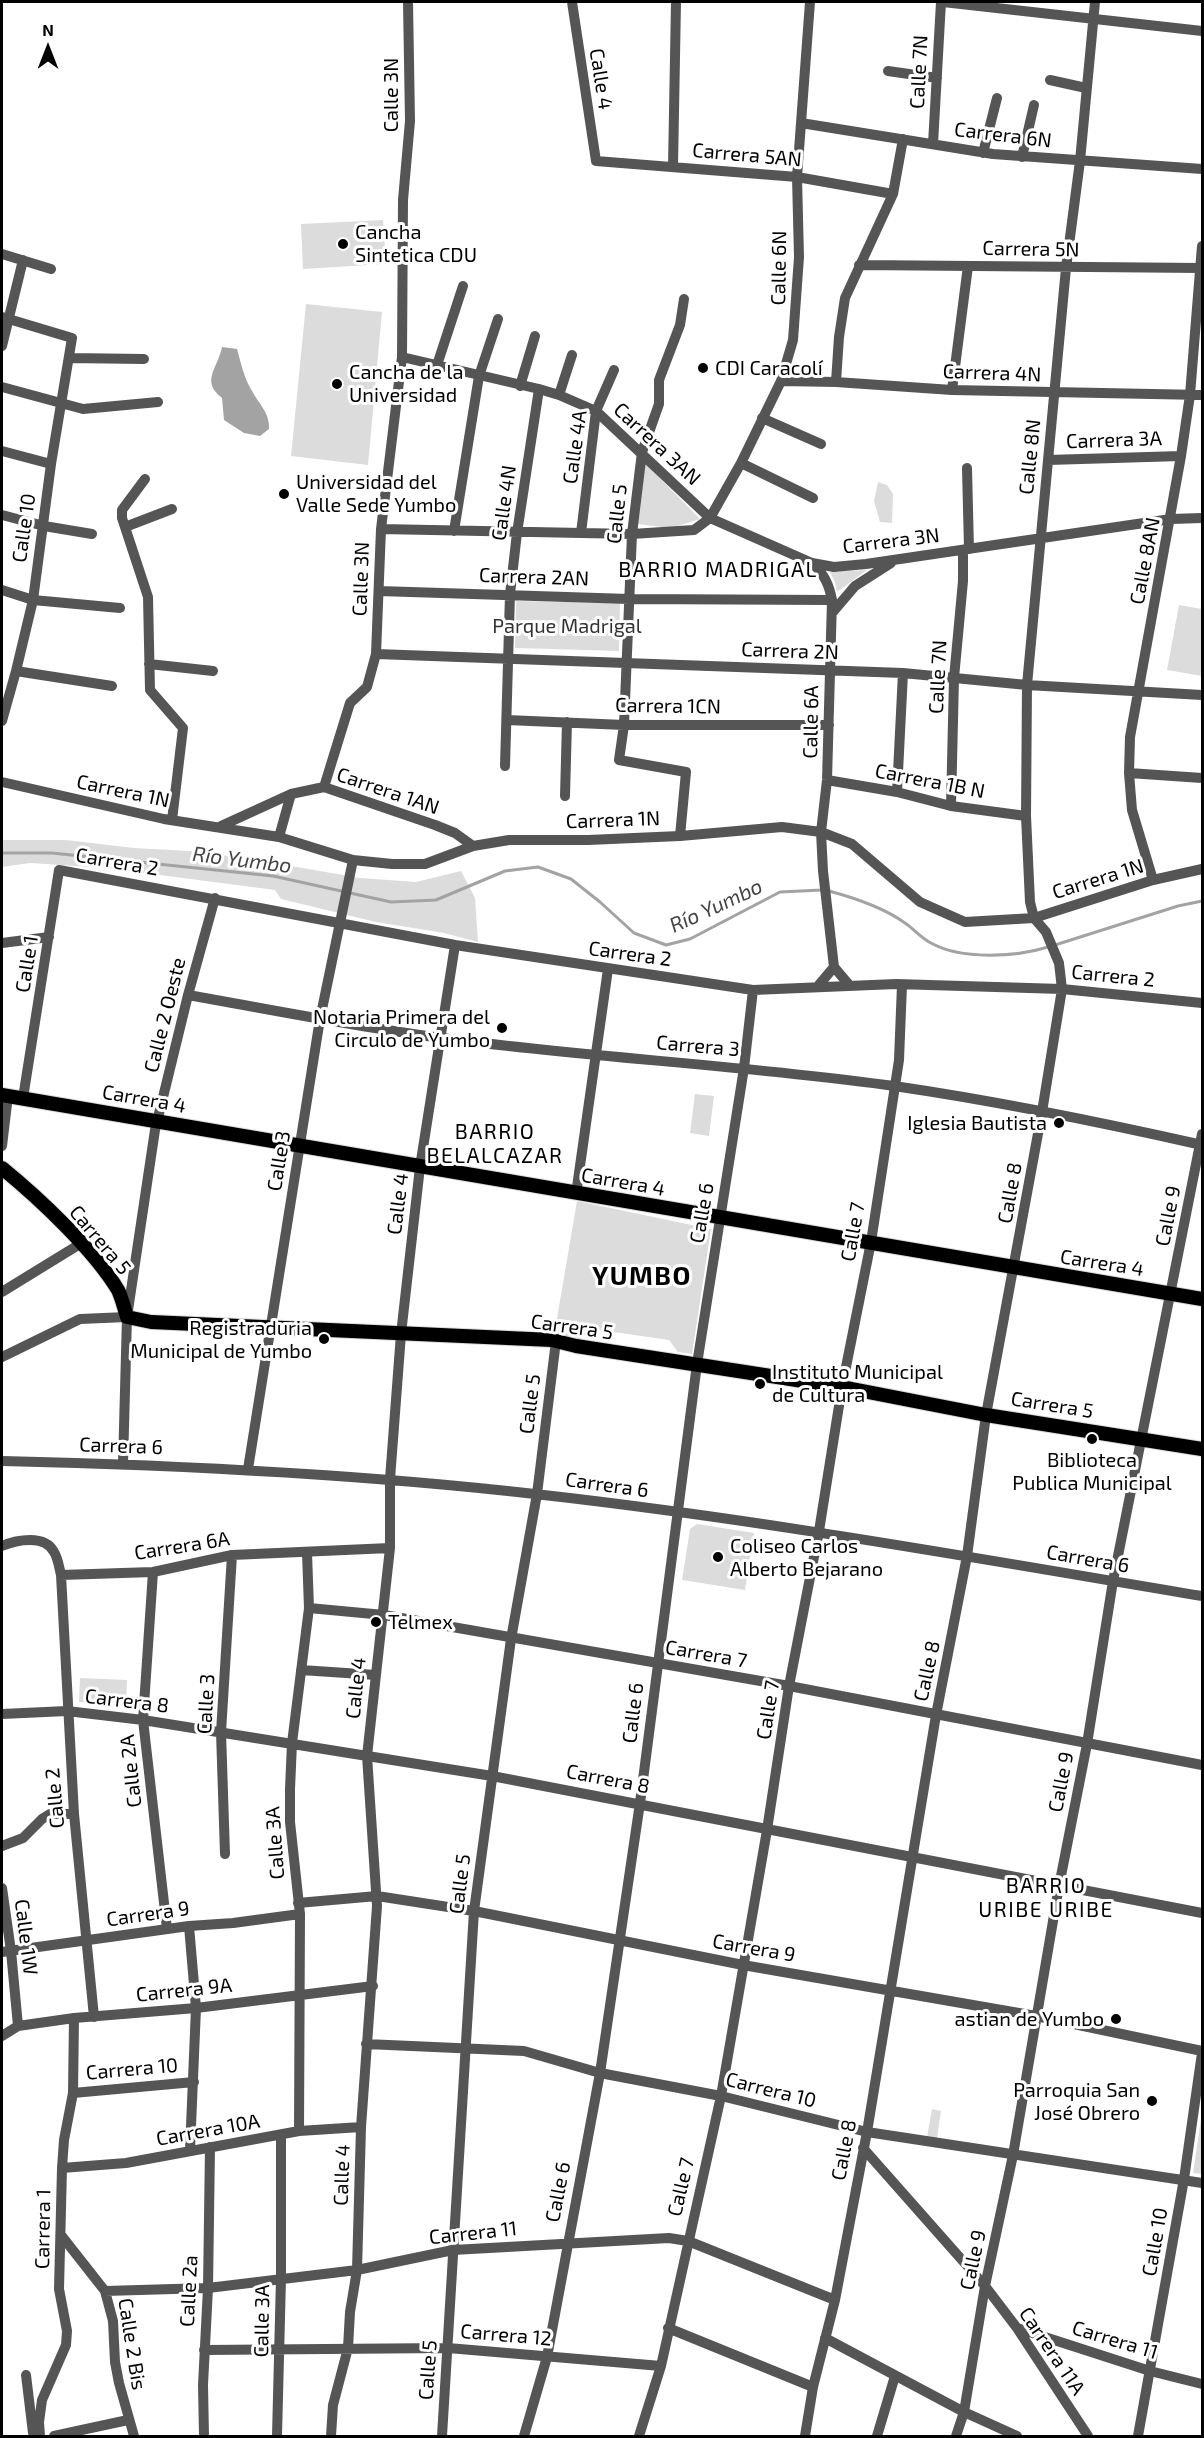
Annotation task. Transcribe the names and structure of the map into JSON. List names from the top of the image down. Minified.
{"streets":{"main road":["Carrera 4","Carrera 5"],"street":["Calle 7N","Calle 4","Calle 3N","Carrera 6N","Carrera 5AN","Carrera 5N","Calle 6N","Carrera 4N","Carrera 3A","Carrera 3AN","Calle 4A","Calle 8N","Calle 4N","Calle 5","Calle 10","Carrera 3N","Calle 8AN","Carrera 2AN","Carrera 2N","Carrera 1CN","Calle 6A","Carrera 1B N","Carrera 1N","Carrera 1AN","Carrera 2","Calle 1","Calle 2 Oeste","Carrera 3","Calle 3","Calle 8","Calle 6","Calle 9","Calle 7","Carrera 6","Carrera 6A","Carrera 7","Carrera 8","Calle 2A","Calle 2","Calle 3A","Carrera 9","Calle 1W","Carrera 9A","Carrera 10","Carrera 10A","Carrera 1","Carrera 11","Calle 2a","Carrera 12","Calle 2 Bis","Carrera 11A"]},"crossings":[["Calle 7N","Carrera 6N"],["Calle 7N","Carrera 3N"],["Calle 7N","Carrera 2N"],["Calle 7N","Carrera 1B N"],["Calle 4","Carrera 5AN"],["Calle 4","Carrera 2"],["Calle 4","Carrera 3"],["Calle 4","Carrera 4"],["Calle 4","Carrera 5"],["Calle 4","Carrera 6"],["Calle 4","Carrera 6A"],["Calle 4","Carrera 7"],["Calle 4","Carrera 8"],["Calle 4","Carrera 9"],["Calle 4","Carrera 9A"],["Calle 4","Carrera 10"],["Calle 4","Carrera 10A"],["Calle 4","Carrera 11"],["Calle 4","Carrera 12"],["Calle 3N","Carrera 3AN"],["Calle 3N","Carrera 2AN"],["Calle 3N","Carrera 2N"],["Calle 3N","Carrera 1AN"],["Carrera 6N","Calle 6N"],["Carrera 6N","Calle 8N"],["Carrera 5AN","Calle 6N"],["Carrera 5N","Calle 8N"],["Carrera 5N","Calle 8AN"],["Calle 6N","Carrera 4N"],["Calle 6N","Carrera 3AN"],["Calle 6N","Carrera 3N"],["Carrera 4N","Calle 8N"],["Carrera 4N","Calle 8AN"],["Carrera 3A","Calle 8N"],["Carrera 3A","Calle 8AN"],["Carrera 3AN","Calle 4A"],["Carrera 3AN","Calle 4N"],["Carrera 3AN","Calle 5"],["Carrera 3AN","Carrera 3N"],["Calle 8N","Carrera 3N"],["Calle 8N","Carrera 2N"],["Calle 8N","Carrera 1B N"],["Calle 8N","Carrera 1N"],["Calle 8N","Calle 8"],["Calle 4N","Carrera 2AN"],["Calle 4N","Carrera 2N"],["Calle 4N","Carrera 1CN"],["Calle 5","Carrera 2AN"],["Calle 5","Carrera 2N"],["Calle 5","Carrera 1CN"],["Calle 5","Carrera 1N"],["Calle 5","Carrera 5"],["Calle 5","Carrera 6"],["Calle 5","Carrera 7"],["Calle 5","Carrera 8"],["Calle 5","Carrera 9"],["Calle 5","Carrera 10"],["Calle 5","Carrera 11"],["Calle 5","Carrera 12"],["Calle 10","Carrera 9"],["Calle 10","Carrera 10"],["Calle 10","Carrera 11"],["Carrera 3N","Calle 8AN"],["Carrera 3N","Calle 6A"],["Calle 8AN","Carrera 2N"],["Calle 8AN","Carrera 1N"],["Carrera 2AN","Calle 6A"],["Carrera 2N","Calle 6A"],["Carrera 1CN","Calle 6A"],["Calle 6A","Carrera 1B N"],["Calle 6A","Carrera 1N"],["Carrera 1N","Carrera 1AN"],["Carrera 1N","Calle 3"],["Carrera 1N","Calle 8"],["Carrera 2","Calle 1"],["Carrera 2","Calle 2 Oeste"],["Carrera 2","Calle 3"],["Carrera 2","Calle 8"],["Carrera 2","Calle 6"],["Carrera 2","Calle 7"],["Calle 1","Carrera 4"],["Calle 2 Oeste","Carrera 3"],["Calle 2 Oeste","Carrera 4"],["Calle 2 Oeste","Carrera 5"],["Calle 2 Oeste","Carrera 6"],["Carrera 3","Calle 3"],["Carrera 3","Calle 8"],["Carrera 3","Calle 6"],["Carrera 3","Calle 9"],["Carrera 3","Calle 7"],["Carrera 4","Calle 3"],["Carrera 4","Calle 8"],["Carrera 4","Calle 6"],["Carrera 4","Calle 9"],["Carrera 4","Calle 7"],["Calle 3","Carrera 5"],["Calle 3","Carrera 6"],["Calle 3","Carrera 6A"],["Calle 3","Carrera 8"],["Calle 8","Carrera 5"],["Calle 8","Carrera 6"],["Calle 8","Carrera 7"],["Calle 8","Carrera 8"],["Calle 8","Carrera 9"],["Calle 8","Carrera 10"],["Calle 8","Carrera 11"],["Calle 6","Carrera 5"],["Calle 6","Carrera 6"],["Calle 6","Carrera 7"],["Calle 6","Carrera 8"],["Calle 6","Carrera 9"],["Calle 6","Carrera 10"],["Calle 6","Carrera 11"],["Calle 6","Carrera 12"],["Calle 9","Carrera 5"],["Calle 9","Carrera 6"],["Calle 9","Carrera 7"],["Calle 9","Carrera 8"],["Calle 9","Carrera 9"],["Calle 9","Carrera 10"],["Calle 9","Carrera 11A"],["Calle 7","Carrera 5"],["Calle 7","Carrera 6"],["Calle 7","Carrera 7"],["Calle 7","Carrera 8"],["Calle 7","Carrera 9"],["Calle 7","Carrera 10"],["Calle 7","Carrera 11"],["Calle 7","Carrera 12"],["Carrera 6A","Calle 2A"],["Carrera 6A","Calle 2"],["Carrera 6A","Calle 3A"],["Carrera 7","Calle 3A"],["Carrera 8","Calle 2A"],["Carrera 8","Calle 2"],["Carrera 8","Calle 3A"],["Calle 2A","Carrera 9"],["Calle 2","Carrera 9"],["Calle 2","Carrera 9A"],["Calle 3A","Carrera 9"],["Calle 3A","Carrera 9A"],["Calle 3A","Carrera 10A"],["Calle 3A","Carrera 11"],["Calle 3A","Carrera 12"],["Carrera 9","Calle 1W"],["Calle 1W","Carrera 9A"],["Carrera 9A","Carrera 1"],["Carrera 10","Carrera 1"],["Carrera 10A","Carrera 1"],["Carrera 10A","Calle 2a"],["Carrera 1","Calle 2 Bis"],["Carrera 11","Calle 2a"],["Carrera 11","Calle 2 Bis"],["Carrera 11","Carrera 11A"],["Calle 2a","Carrera 12"]],"districts":["BARRIO MADRIGAL","BARRIO BELALCAZAR","YUMBO","BARRIO URIBE URIBE"],"water":["Río Yumbo"],"parks":["Parque Madrigal"],"places":["Cancha Sintetica CDU","CDI Caracolí","Cancha de la Universidad","Universidad del Valle Sede Yumbo","Notaria Primera del Circulo de Yumbo","Iglesia Bautista","Registraduria Municipal de Yumbo","Instituto Municipal de Cultura","Biblioteca Publica Municipal","Coliseo Carlos Alberto Bejarano","Telmex","astian de Yumbo","Parroquia San José Obrero"],"north":"top"}
